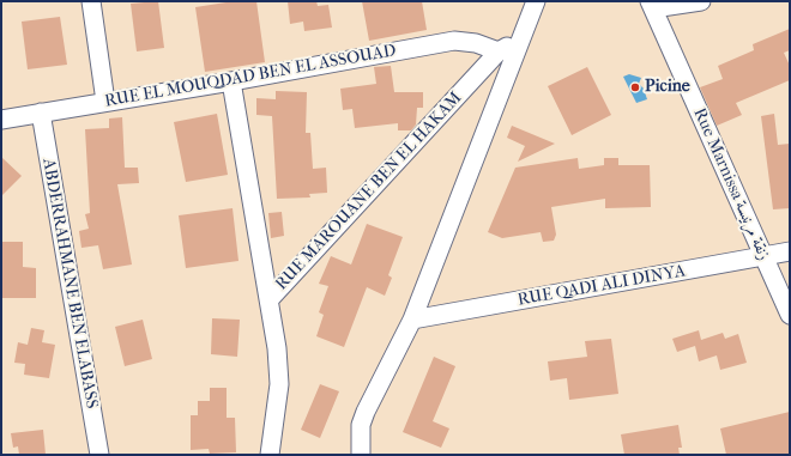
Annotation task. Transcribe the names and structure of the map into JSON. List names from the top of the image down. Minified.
{"streets":{"street":["RUE EL MOUQDAD BEN EL ASSOUAD","Rue Marnissa زنقة مرنيسة","RUE MAROUANE BEN EL HAKAM","ABDERRAHMANE BEN ELABASS","RUE QADI ALI DINYA"]},"crossings":[["RUE EL MOUQDAD BEN EL ASSOUAD","RUE MAROUANE BEN EL HAKAM"],["RUE EL MOUQDAD BEN EL ASSOUAD","ABDERRAHMANE BEN ELABASS"],["Rue Marnissa زنقة مرنيسة","RUE QADI ALI DINYA"]],"places":["Picine"]}
